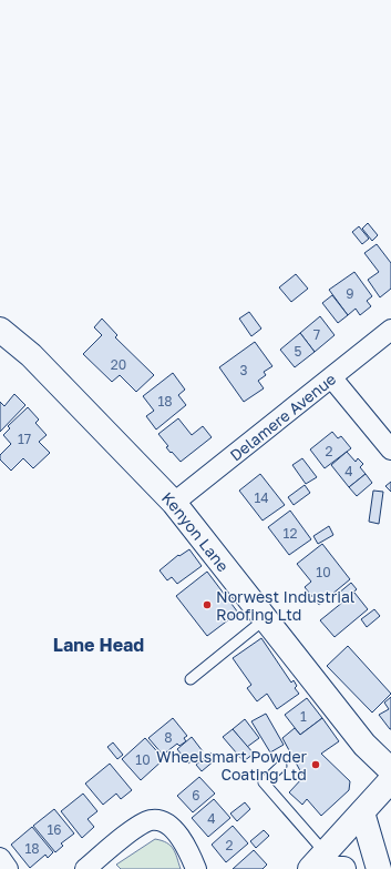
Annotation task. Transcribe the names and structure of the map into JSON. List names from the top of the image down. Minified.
{"streets":{"main road":["Kenyon Lane"],"street":["Delamere Avenue"]},"crossings":[["Delamere Avenue","Kenyon Lane"]],"districts":["Lane Head"],"places":["Norwest Industrial Roofing Ltd","Wheelsmart Powder Coating Ltd"],"house_numbers":["9","7","5","20","3","18","17","2","4","14","12","10","1","8","10","6","4","16","2","18"]}
